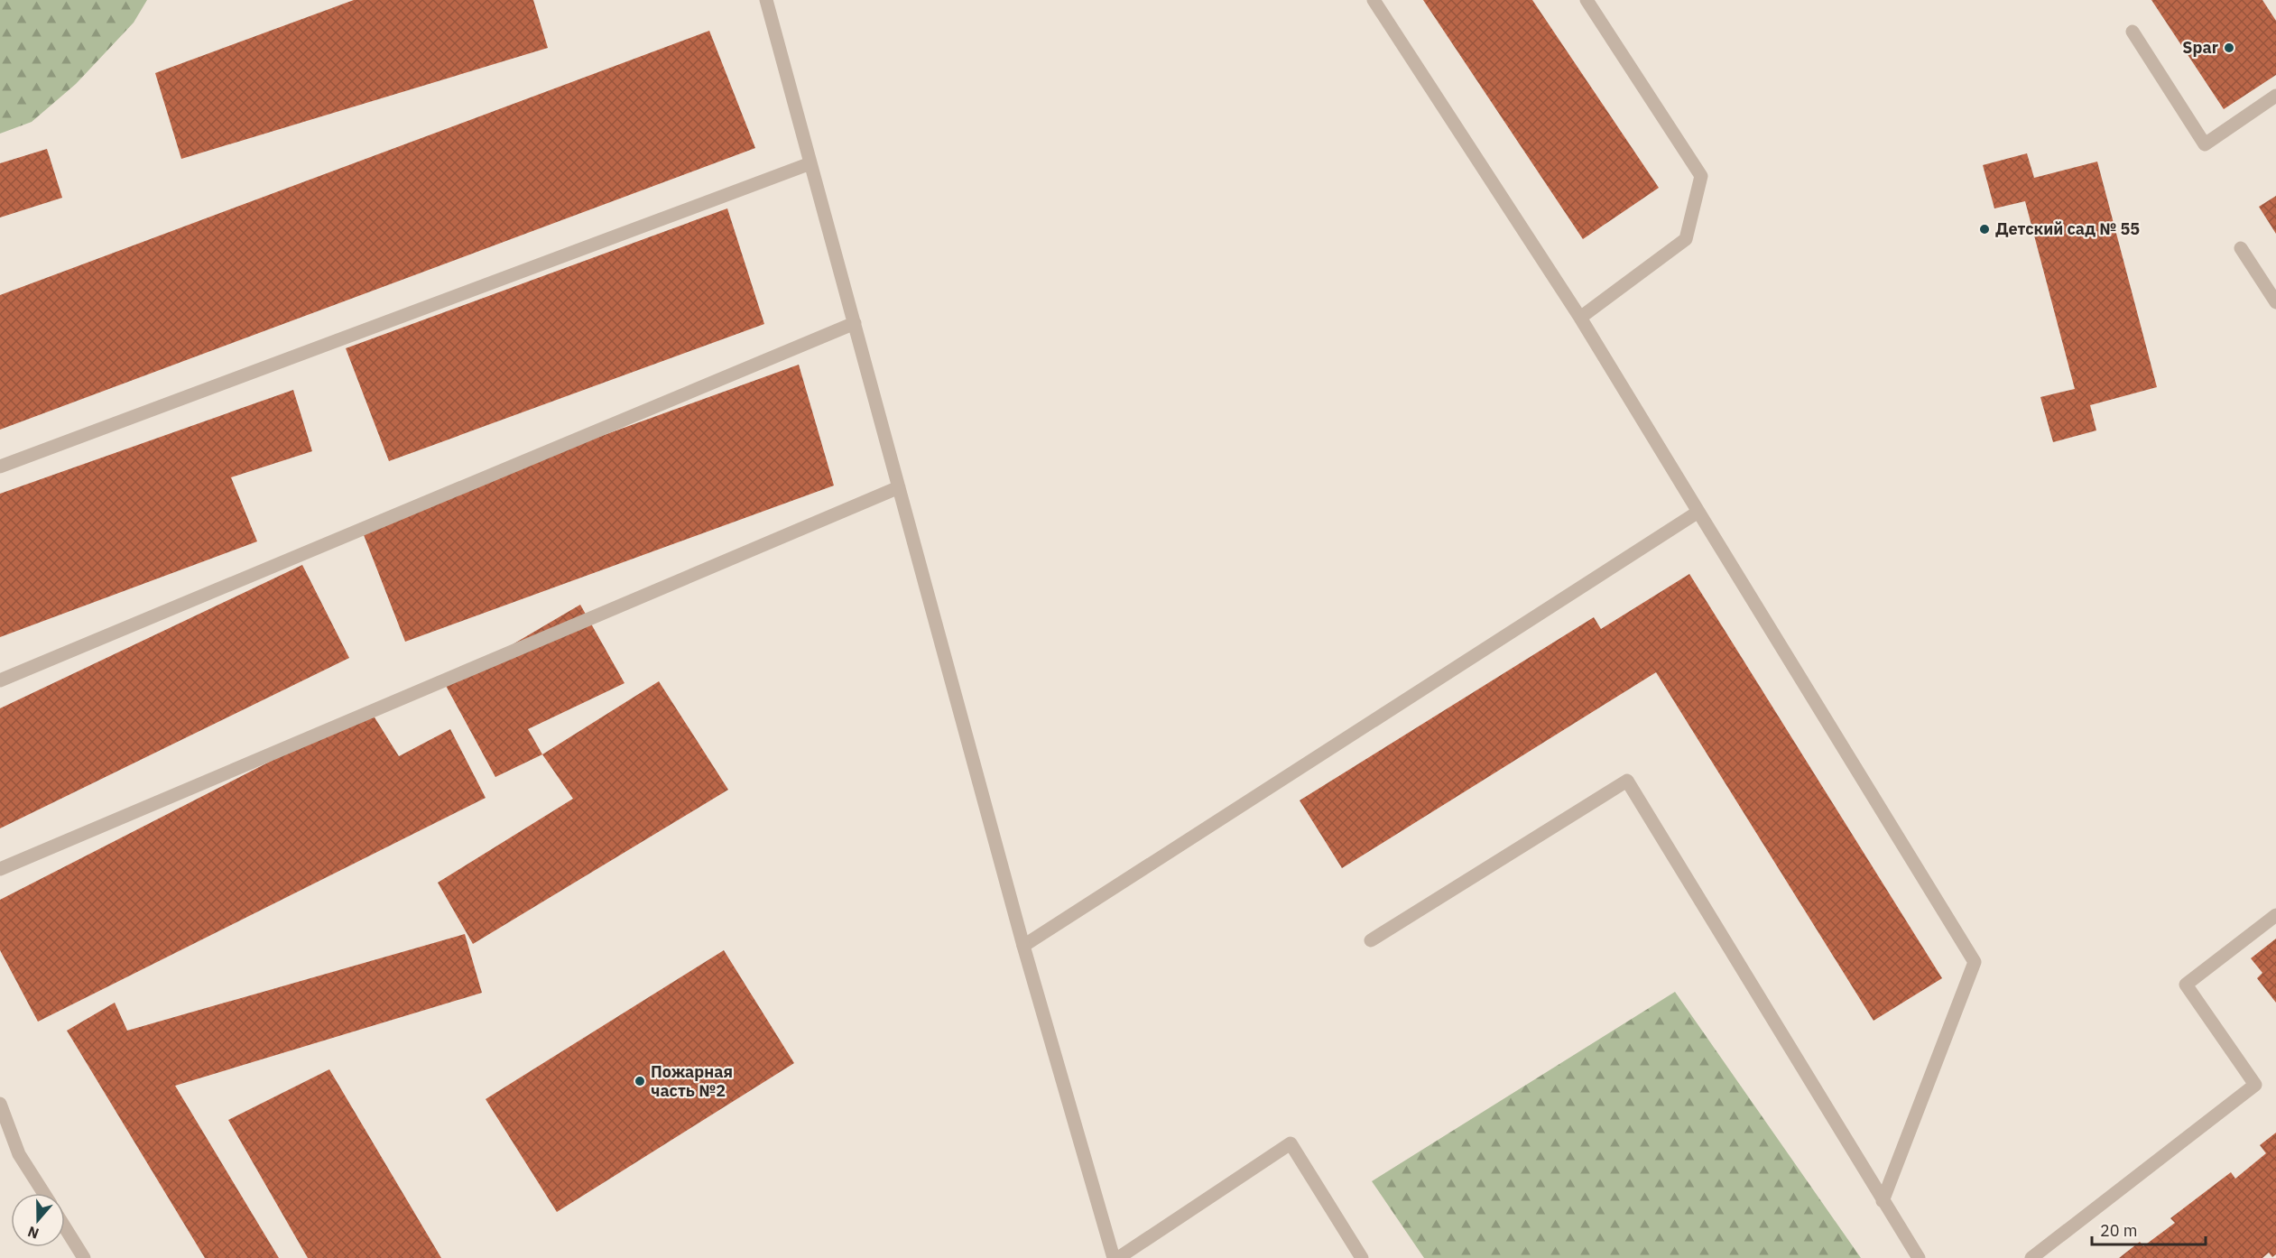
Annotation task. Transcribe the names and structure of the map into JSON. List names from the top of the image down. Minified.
{"places":["Spar","Детский сад № 55","Пожарная часть №2"],"scale_bar":"20 m","north":"bottom"}
